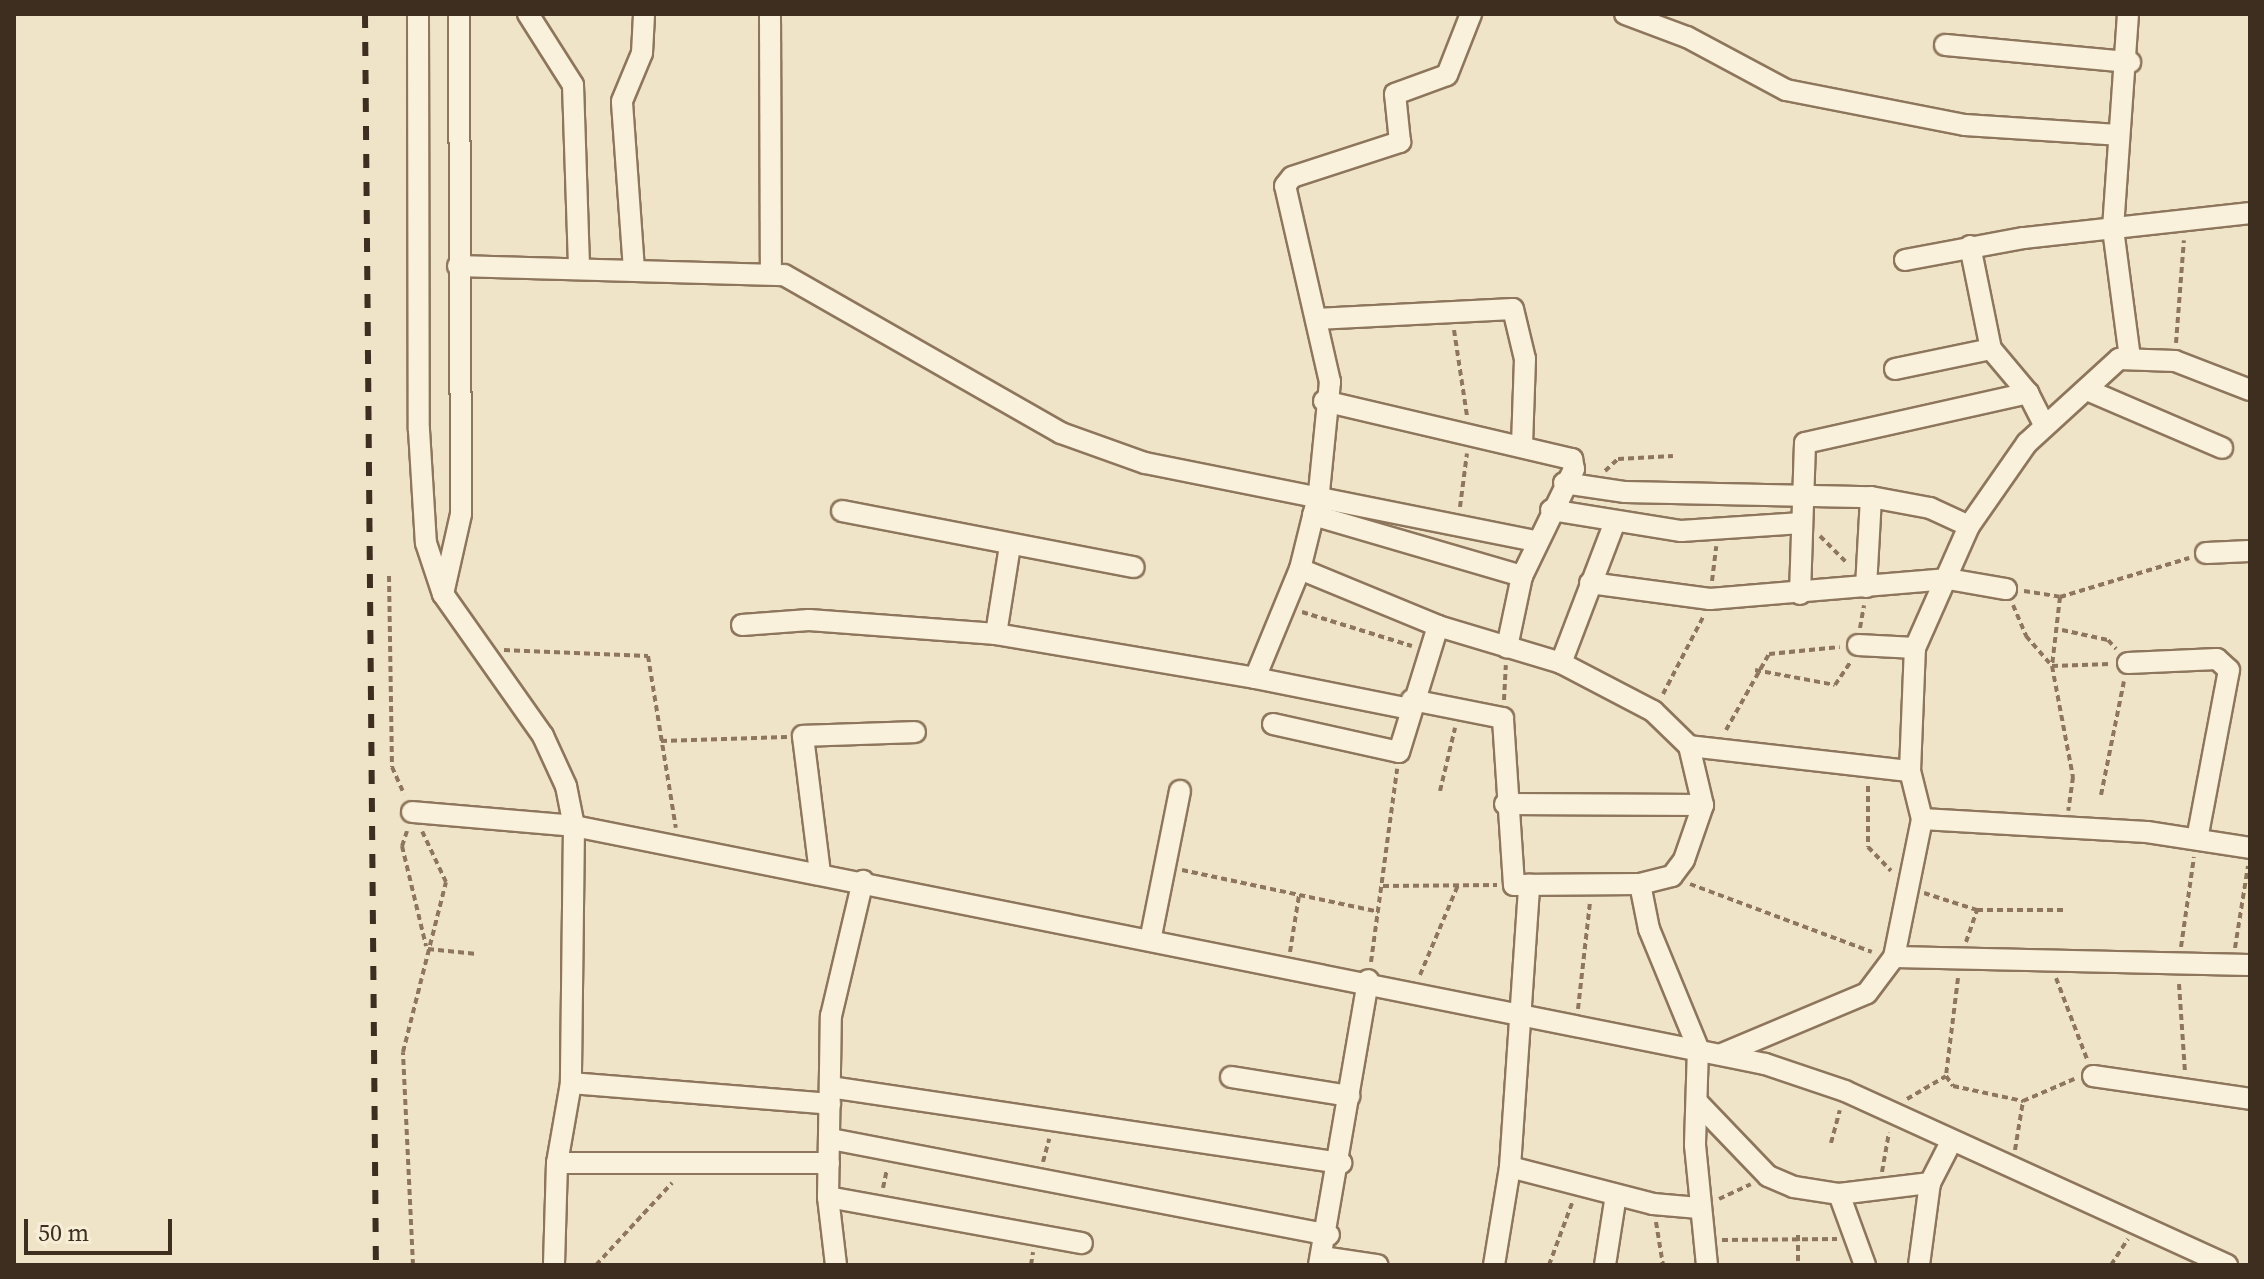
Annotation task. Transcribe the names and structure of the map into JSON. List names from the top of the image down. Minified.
{"scale_bar":"50 m"}
